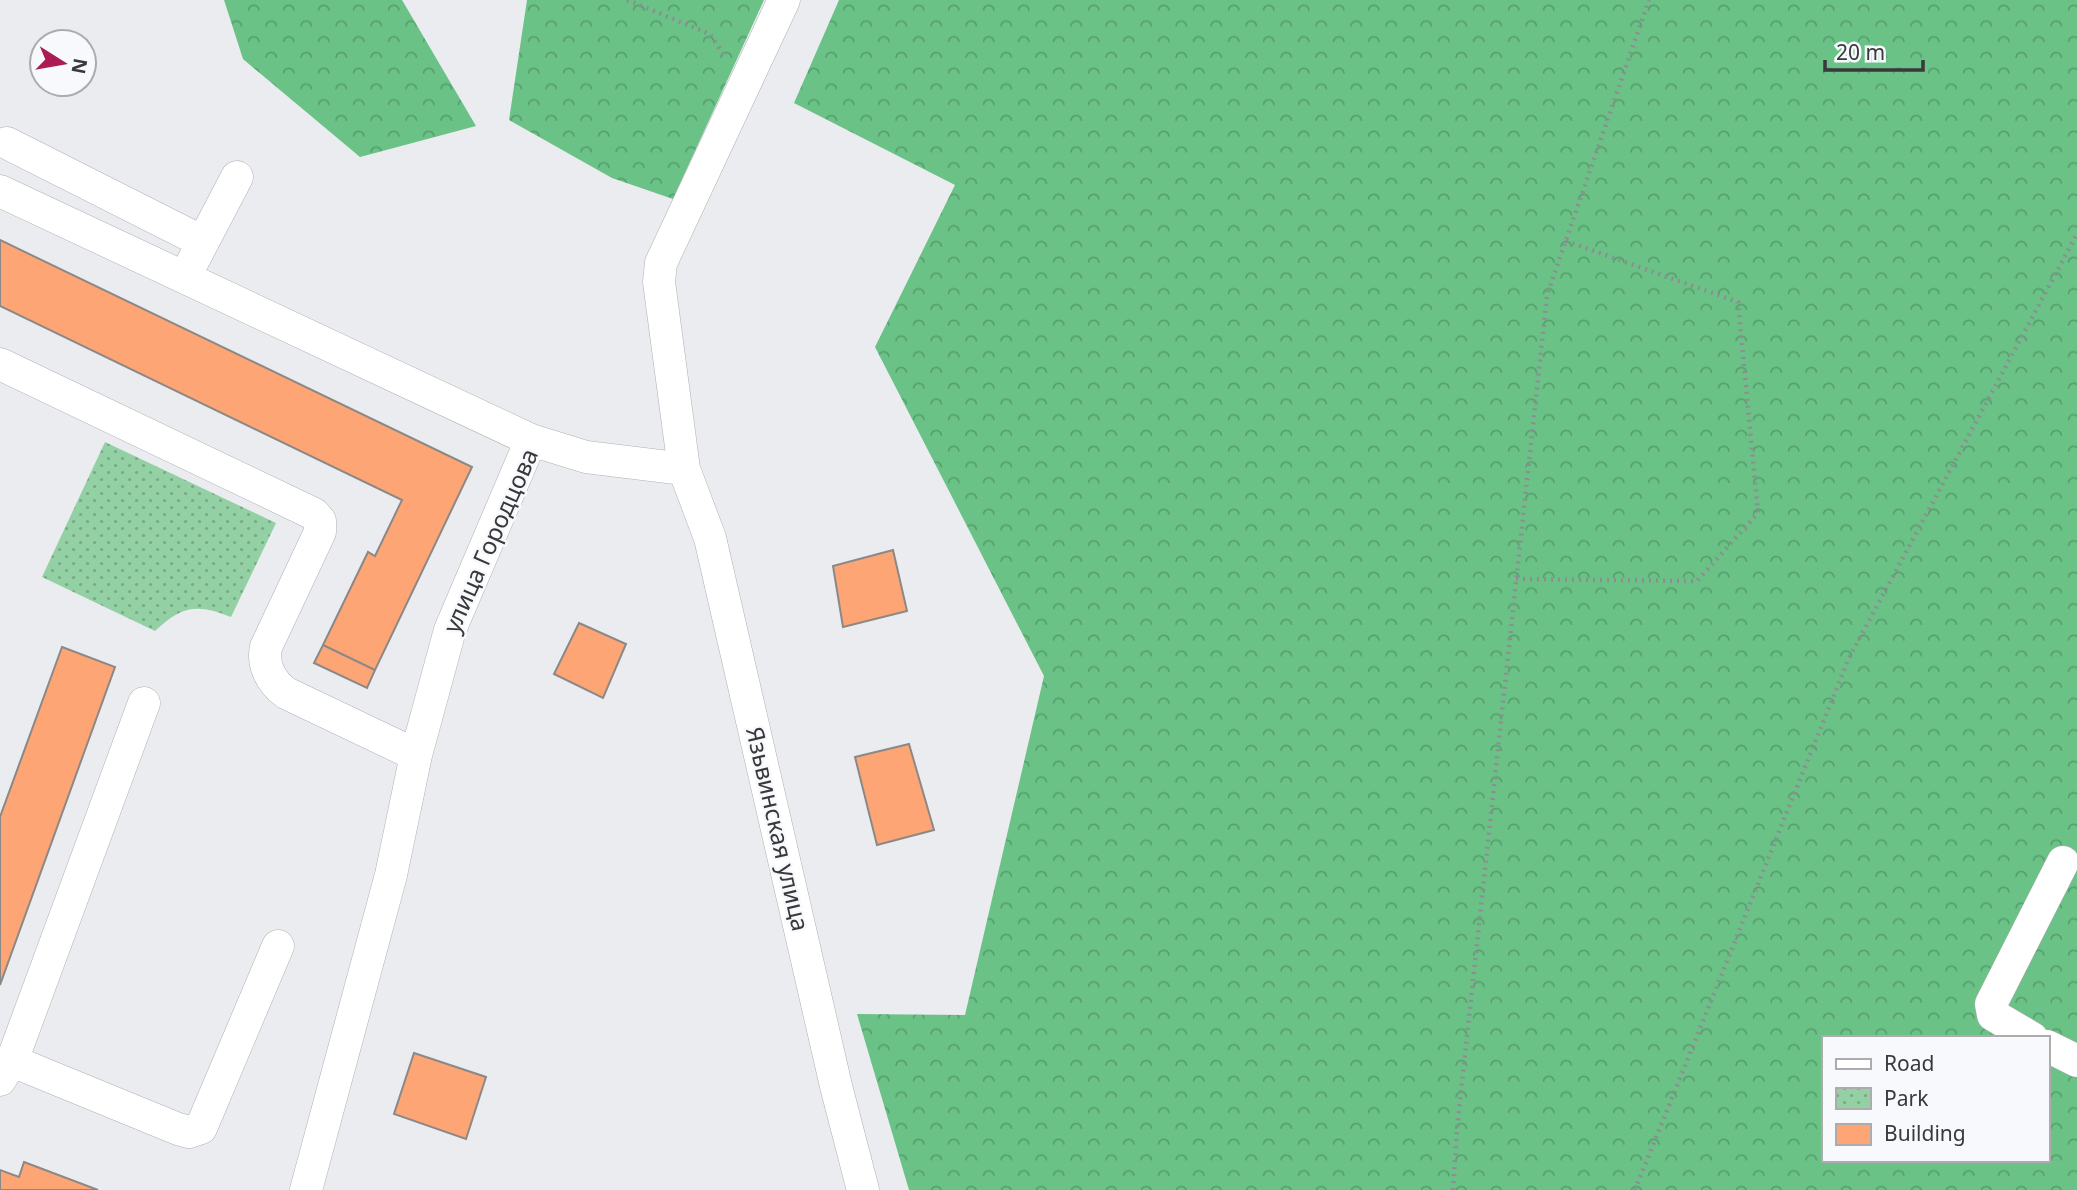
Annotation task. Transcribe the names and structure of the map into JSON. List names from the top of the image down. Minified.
{"streets":{"street":["улица Городцова","Язьвинская улица"]},"crossings":[["улица Городцова","Язьвинская улица"]],"legend":["Road","Park","Building"],"scale_bar":"20 m","north":"right"}
